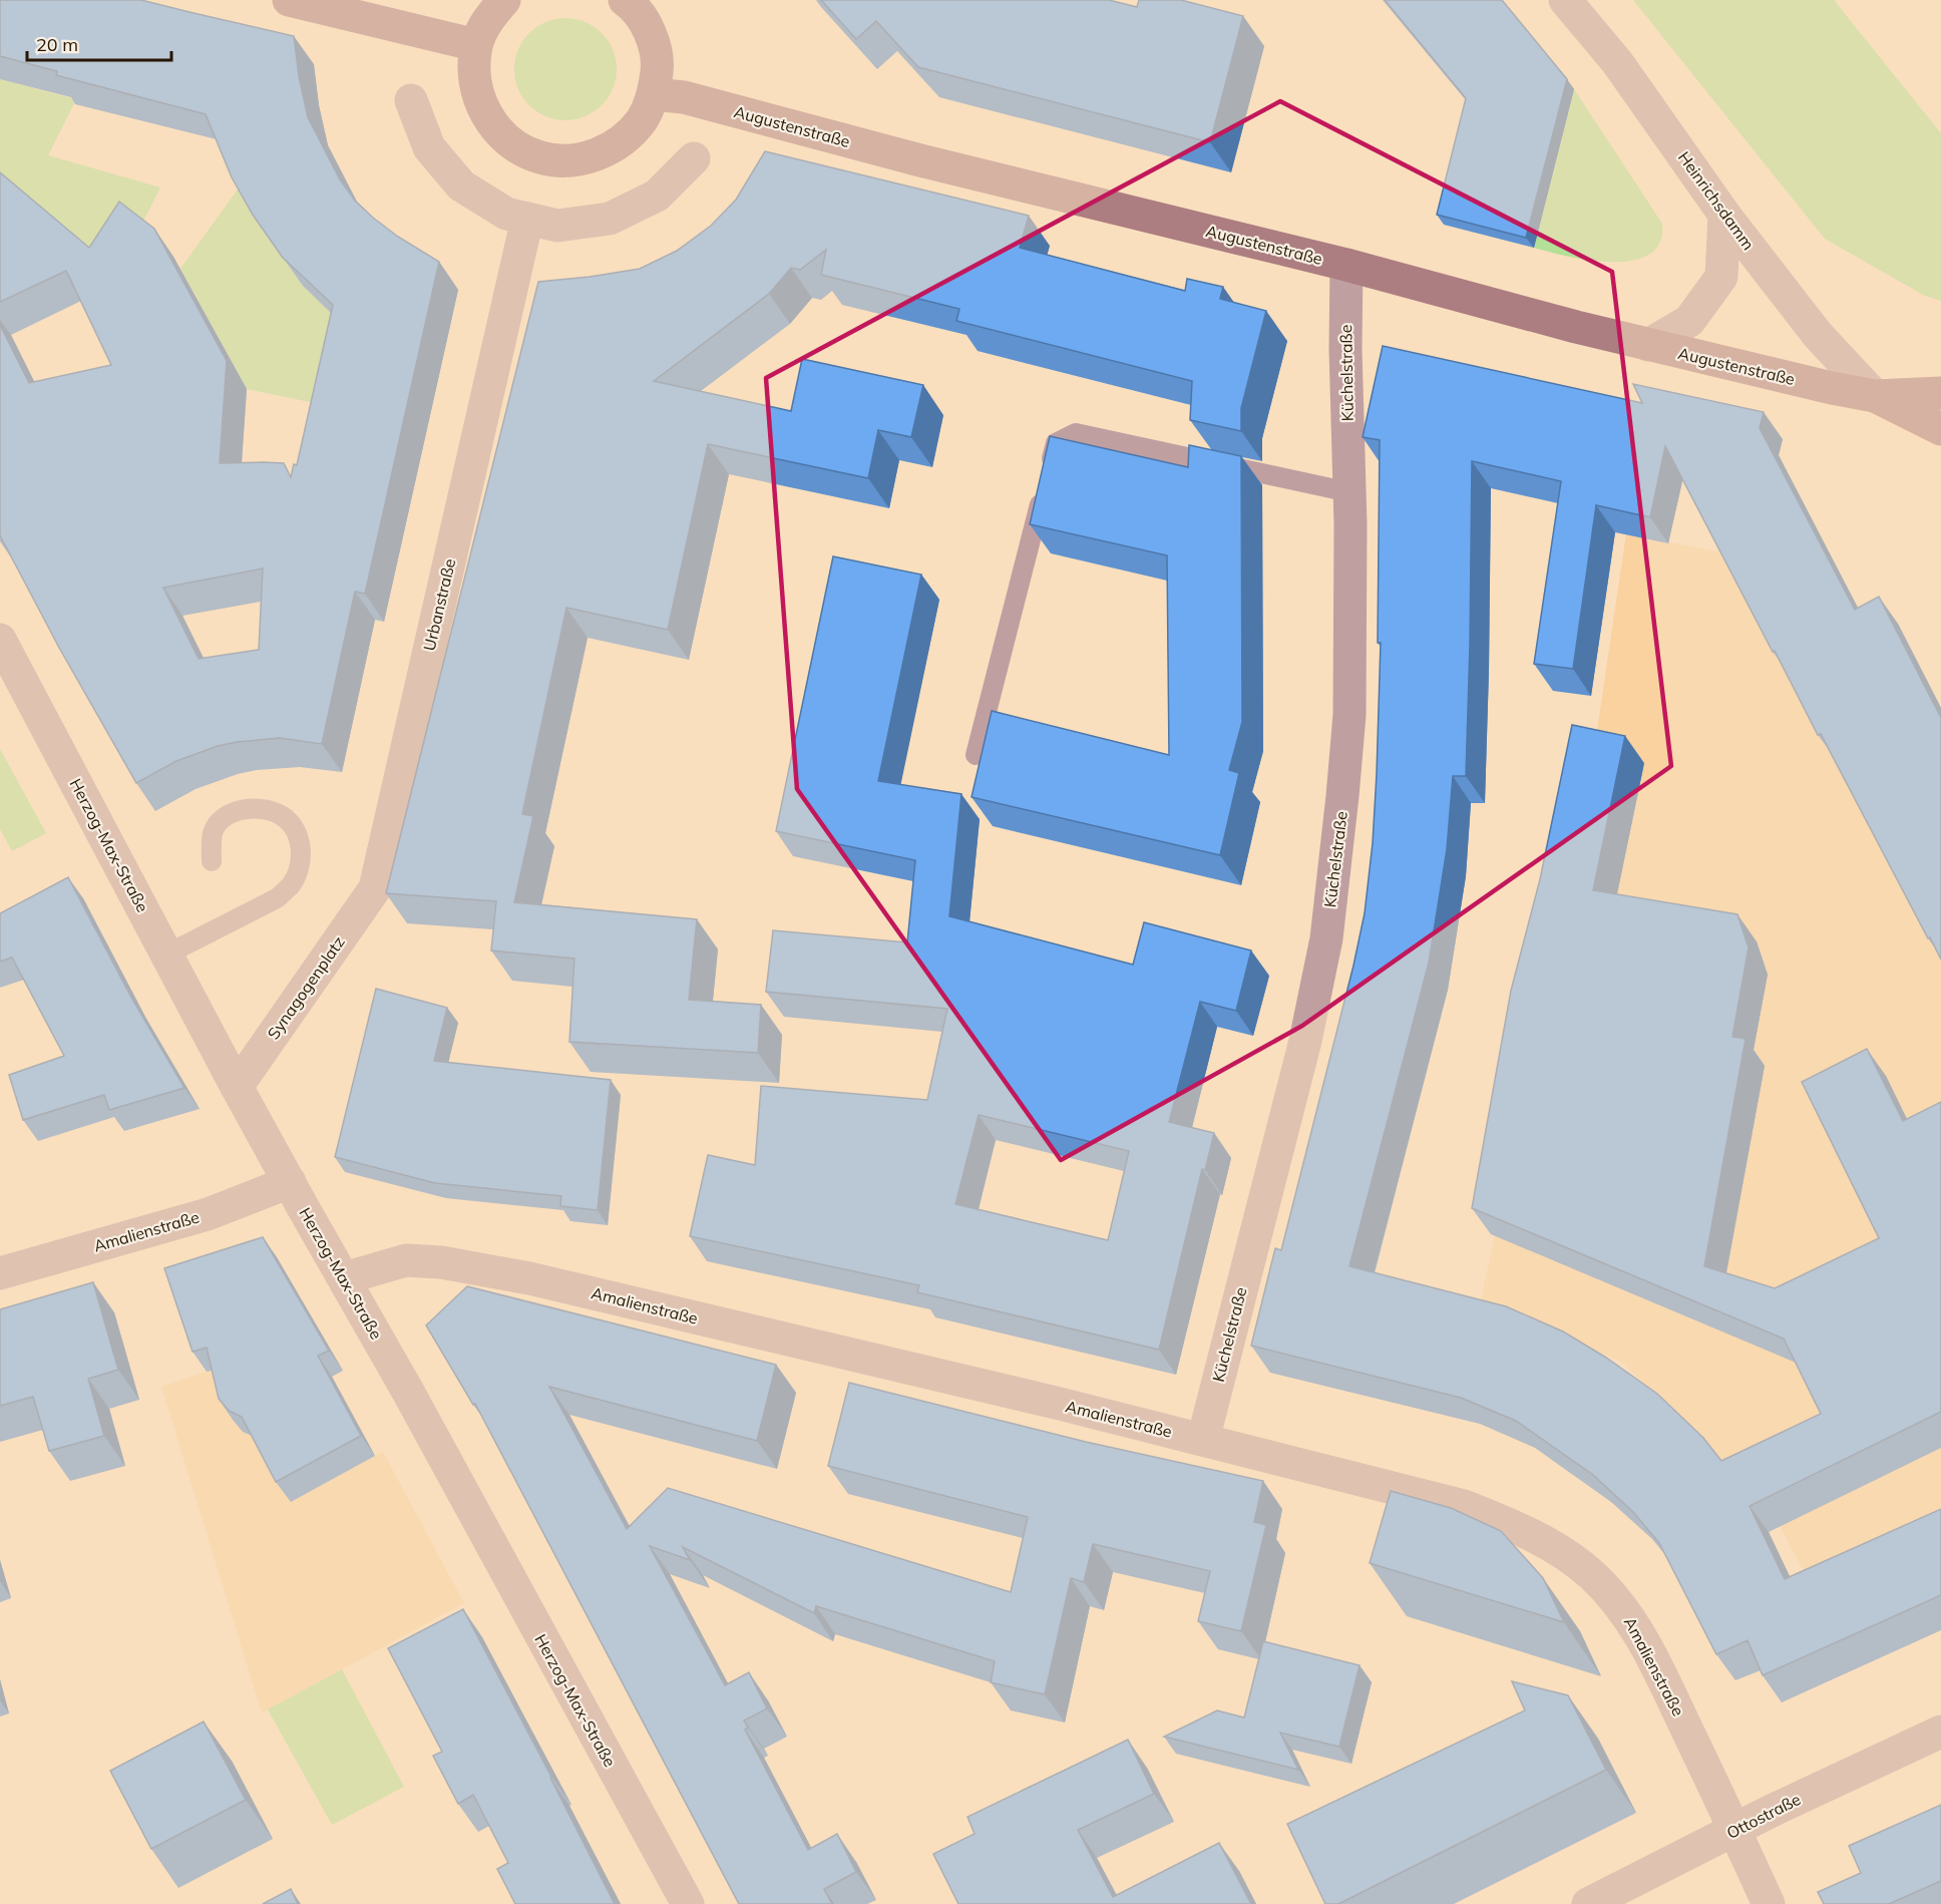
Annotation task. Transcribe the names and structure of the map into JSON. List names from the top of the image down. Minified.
{"streets":{"street":["Augustenstraße","Heinrichsdamm","Küchelstraße","Urbanstraße","Herzog-Max-Straße","Synagogenplatz","Amalienstraße","Ottostraße"]},"crossings":[["Augustenstraße","Heinrichsdamm"],["Augustenstraße","Küchelstraße"],["Küchelstraße","Amalienstraße"],["Urbanstraße","Synagogenplatz"],["Herzog-Max-Straße","Synagogenplatz"],["Herzog-Max-Straße","Amalienstraße"],["Amalienstraße","Ottostraße"]],"scale_bar":"20 m"}
